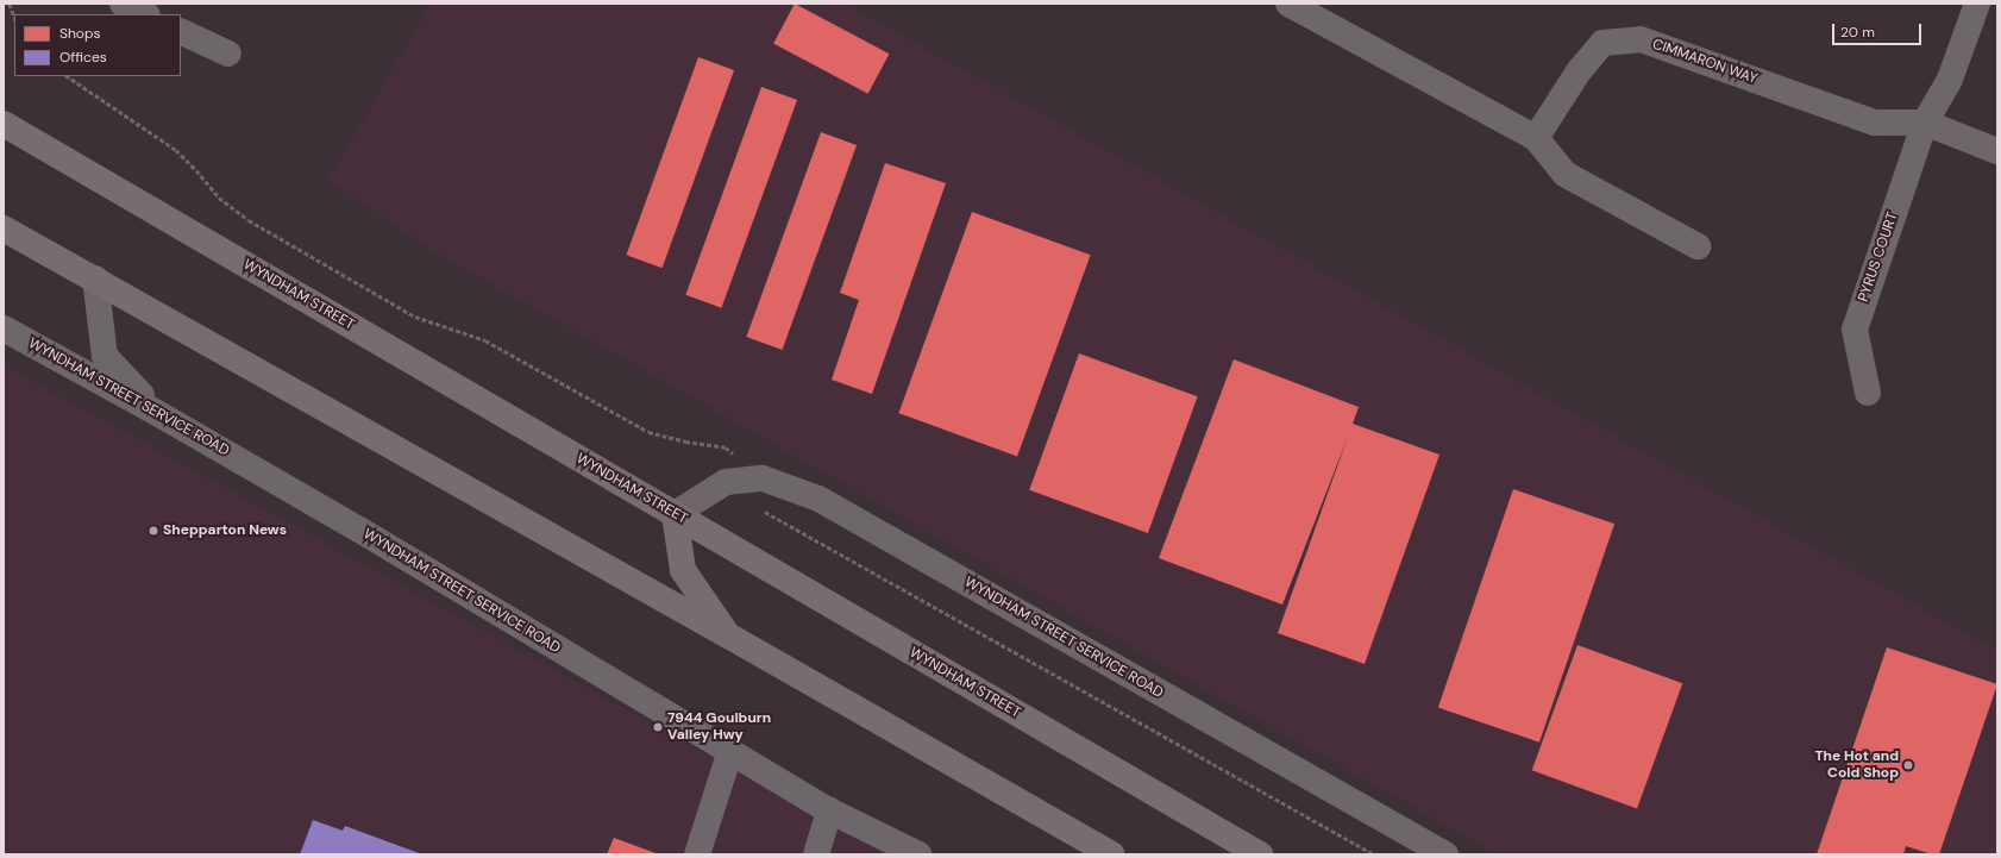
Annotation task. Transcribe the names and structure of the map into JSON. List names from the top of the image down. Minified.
{"streets":{"highway":["WYNDHAM STREET"],"street":["CIMMARON WAY","PYRUS COURT","WYNDHAM STREET SERVICE ROAD"]},"crossings":[["CIMMARON WAY","PYRUS COURT"],["WYNDHAM STREET","WYNDHAM STREET SERVICE ROAD"]],"places":["Shepparton News","7944 Goulburn Valley Hwy","The Hot and Cold Shop"],"legend":["Shops","Offices"],"scale_bar":"20 m"}
